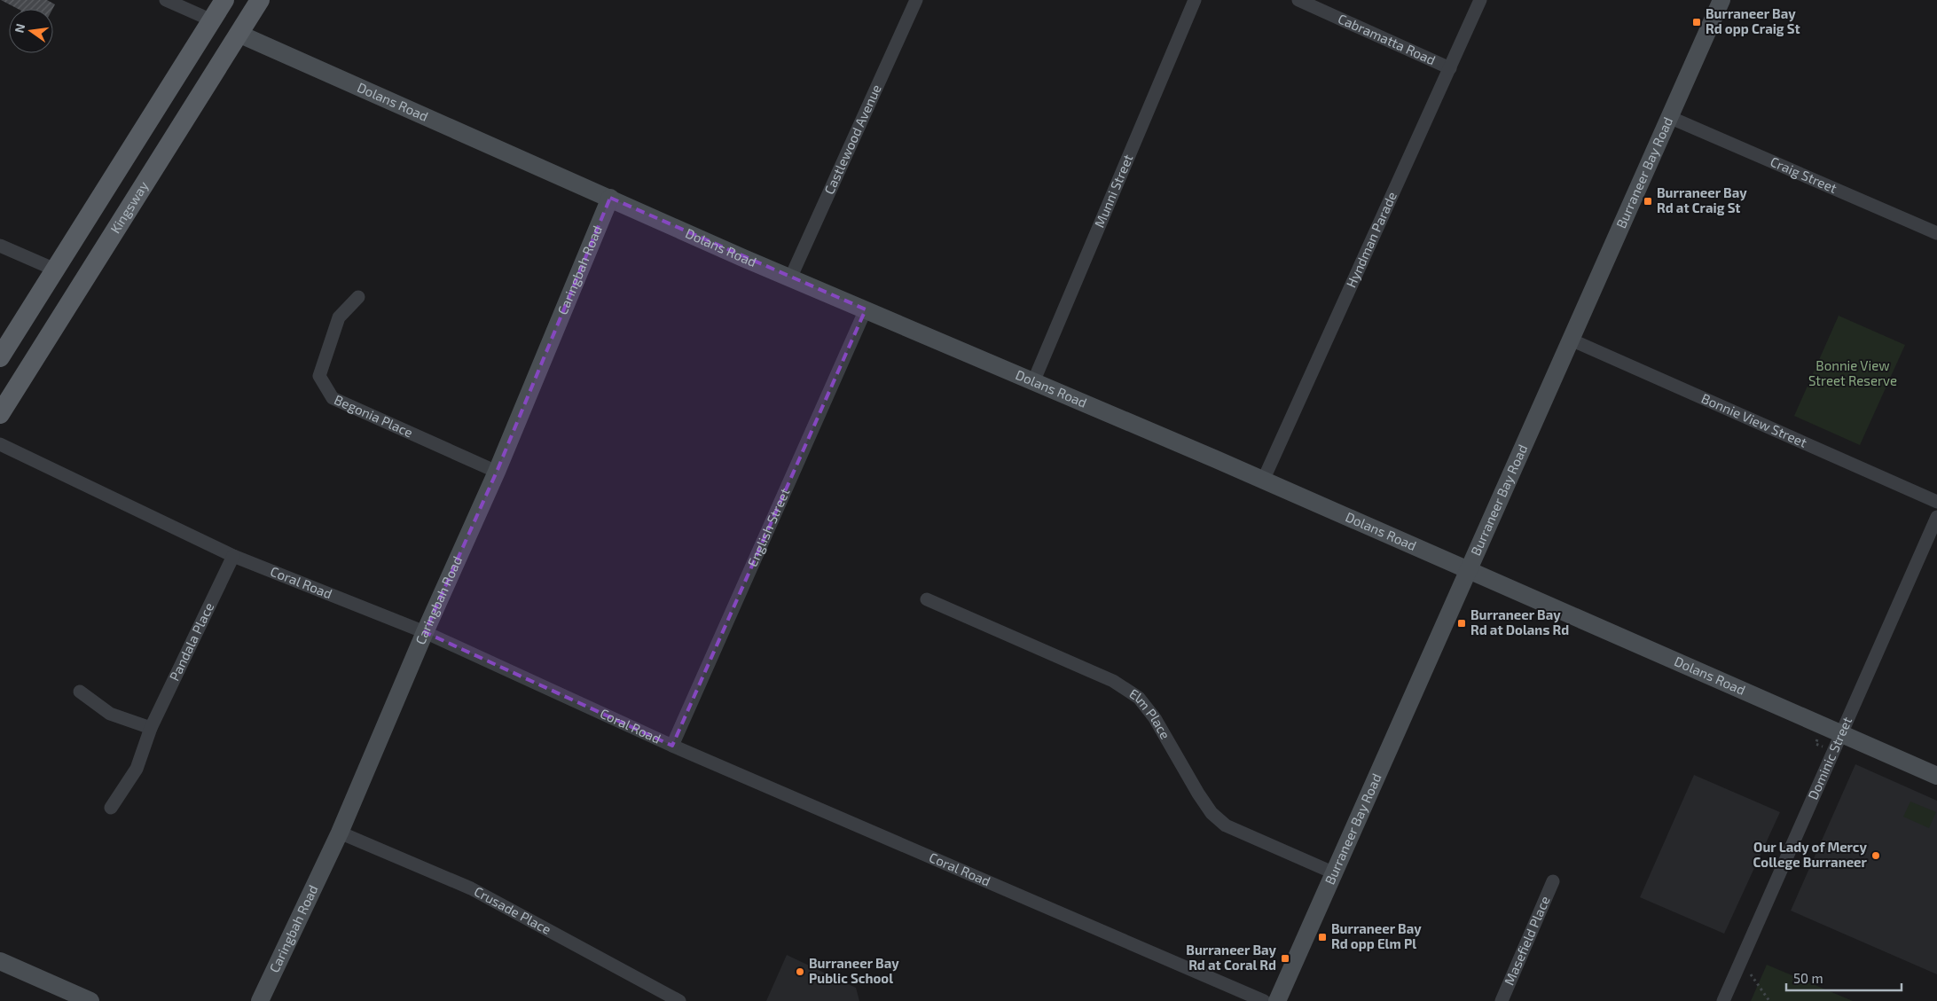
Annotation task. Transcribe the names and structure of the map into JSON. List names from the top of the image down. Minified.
{"streets":{"main road":["Dolans Road","Kingsway"],"street":["Cabramatta Road","Castlewood Avenue","Burraneer Bay Road","Craig Street","Munni Street","Hyndman Parade","Caringbah Road","Begonia Place","Bonnie View Street","English Street","Coral Road","Pandala Place","Elm Place","Dominic Street","Crusade Place","Masefield Place"]},"crossings":[["Cabramatta Road","Hyndman Parade"],["Dolans Road","Castlewood Avenue"],["Dolans Road","Burraneer Bay Road"],["Dolans Road","Munni Street"],["Dolans Road","Kingsway"],["Dolans Road","Hyndman Parade"],["Dolans Road","Caringbah Road"],["Dolans Road","English Street"],["Dolans Road","Dominic Street"],["Burraneer Bay Road","Craig Street"],["Burraneer Bay Road","Bonnie View Street"],["Burraneer Bay Road","Elm Place"],["Caringbah Road","Begonia Place"],["Caringbah Road","Coral Road"],["Caringbah Road","Crusade Place"],["English Street","Coral Road"],["Coral Road","Pandala Place"]],"parks":["Bonnie View Street Reserve"],"places":{"transit":["Burraneer Bay Rd opp Craig St","Burraneer Bay Rd at Craig St","Burraneer Bay Rd at Dolans Rd","Burraneer Bay Rd opp Elm Pl","Burraneer Bay Rd at Coral Rd"],"other":["Our Lady of Mercy College Burraneer","Burraneer Bay Public School"]},"scale_bar":"50 m","north":"left"}
